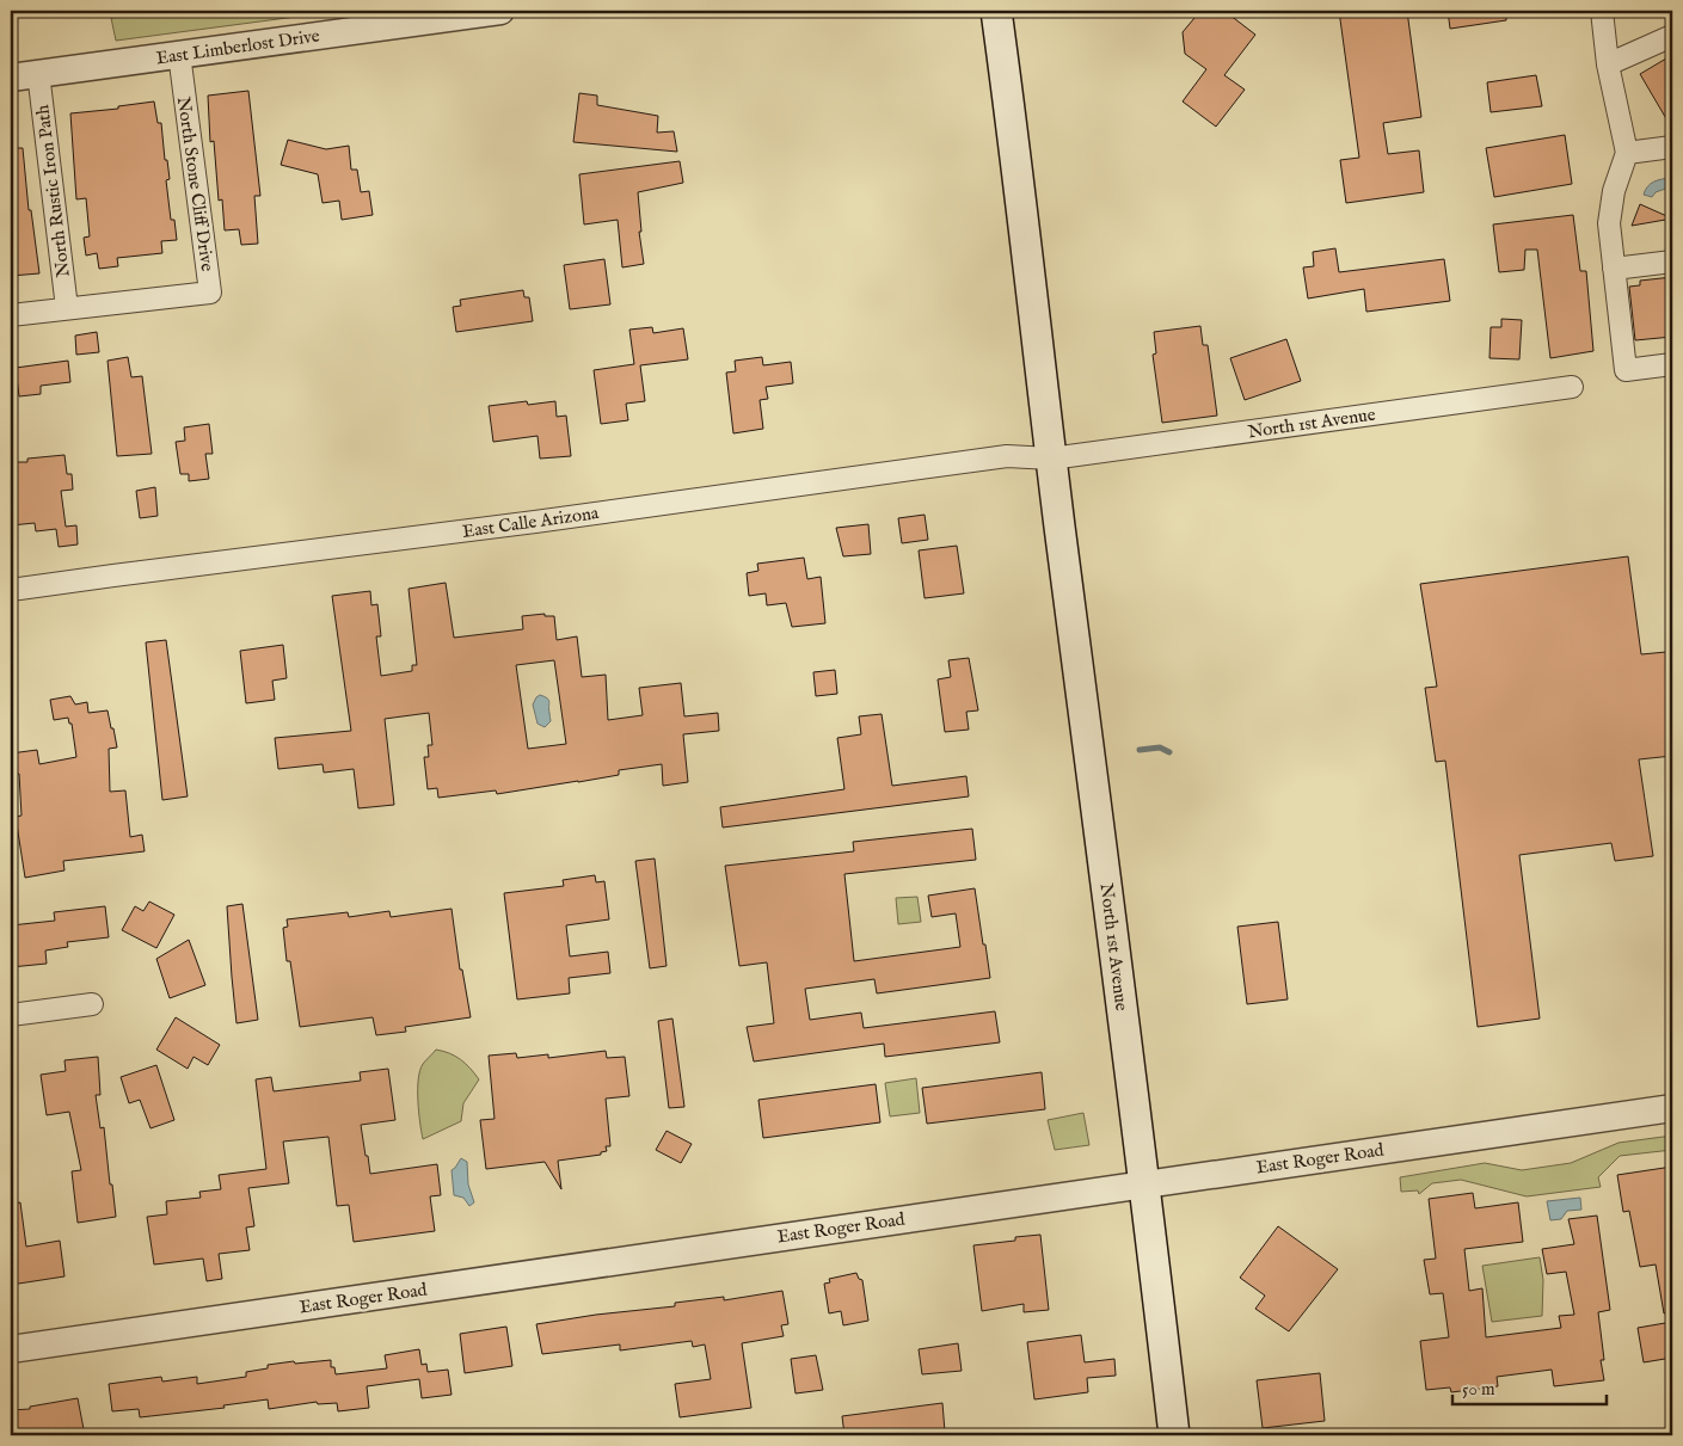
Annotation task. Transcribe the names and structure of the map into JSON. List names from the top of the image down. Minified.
{"streets":{"main road":["North 1st Avenue"],"street":["East Limberlost Drive","North Stone Cliff Drive","North Rustic Iron Path","East Calle Arizona","East Roger Road"]},"crossings":[["East Limberlost Drive","North Stone Cliff Drive"],["East Limberlost Drive","North Rustic Iron Path"],["North Stone Cliff Drive","North Rustic Iron Path"],["North 1st Avenue","East Calle Arizona"],["North 1st Avenue","East Roger Road"]],"scale_bar":"50 m"}
